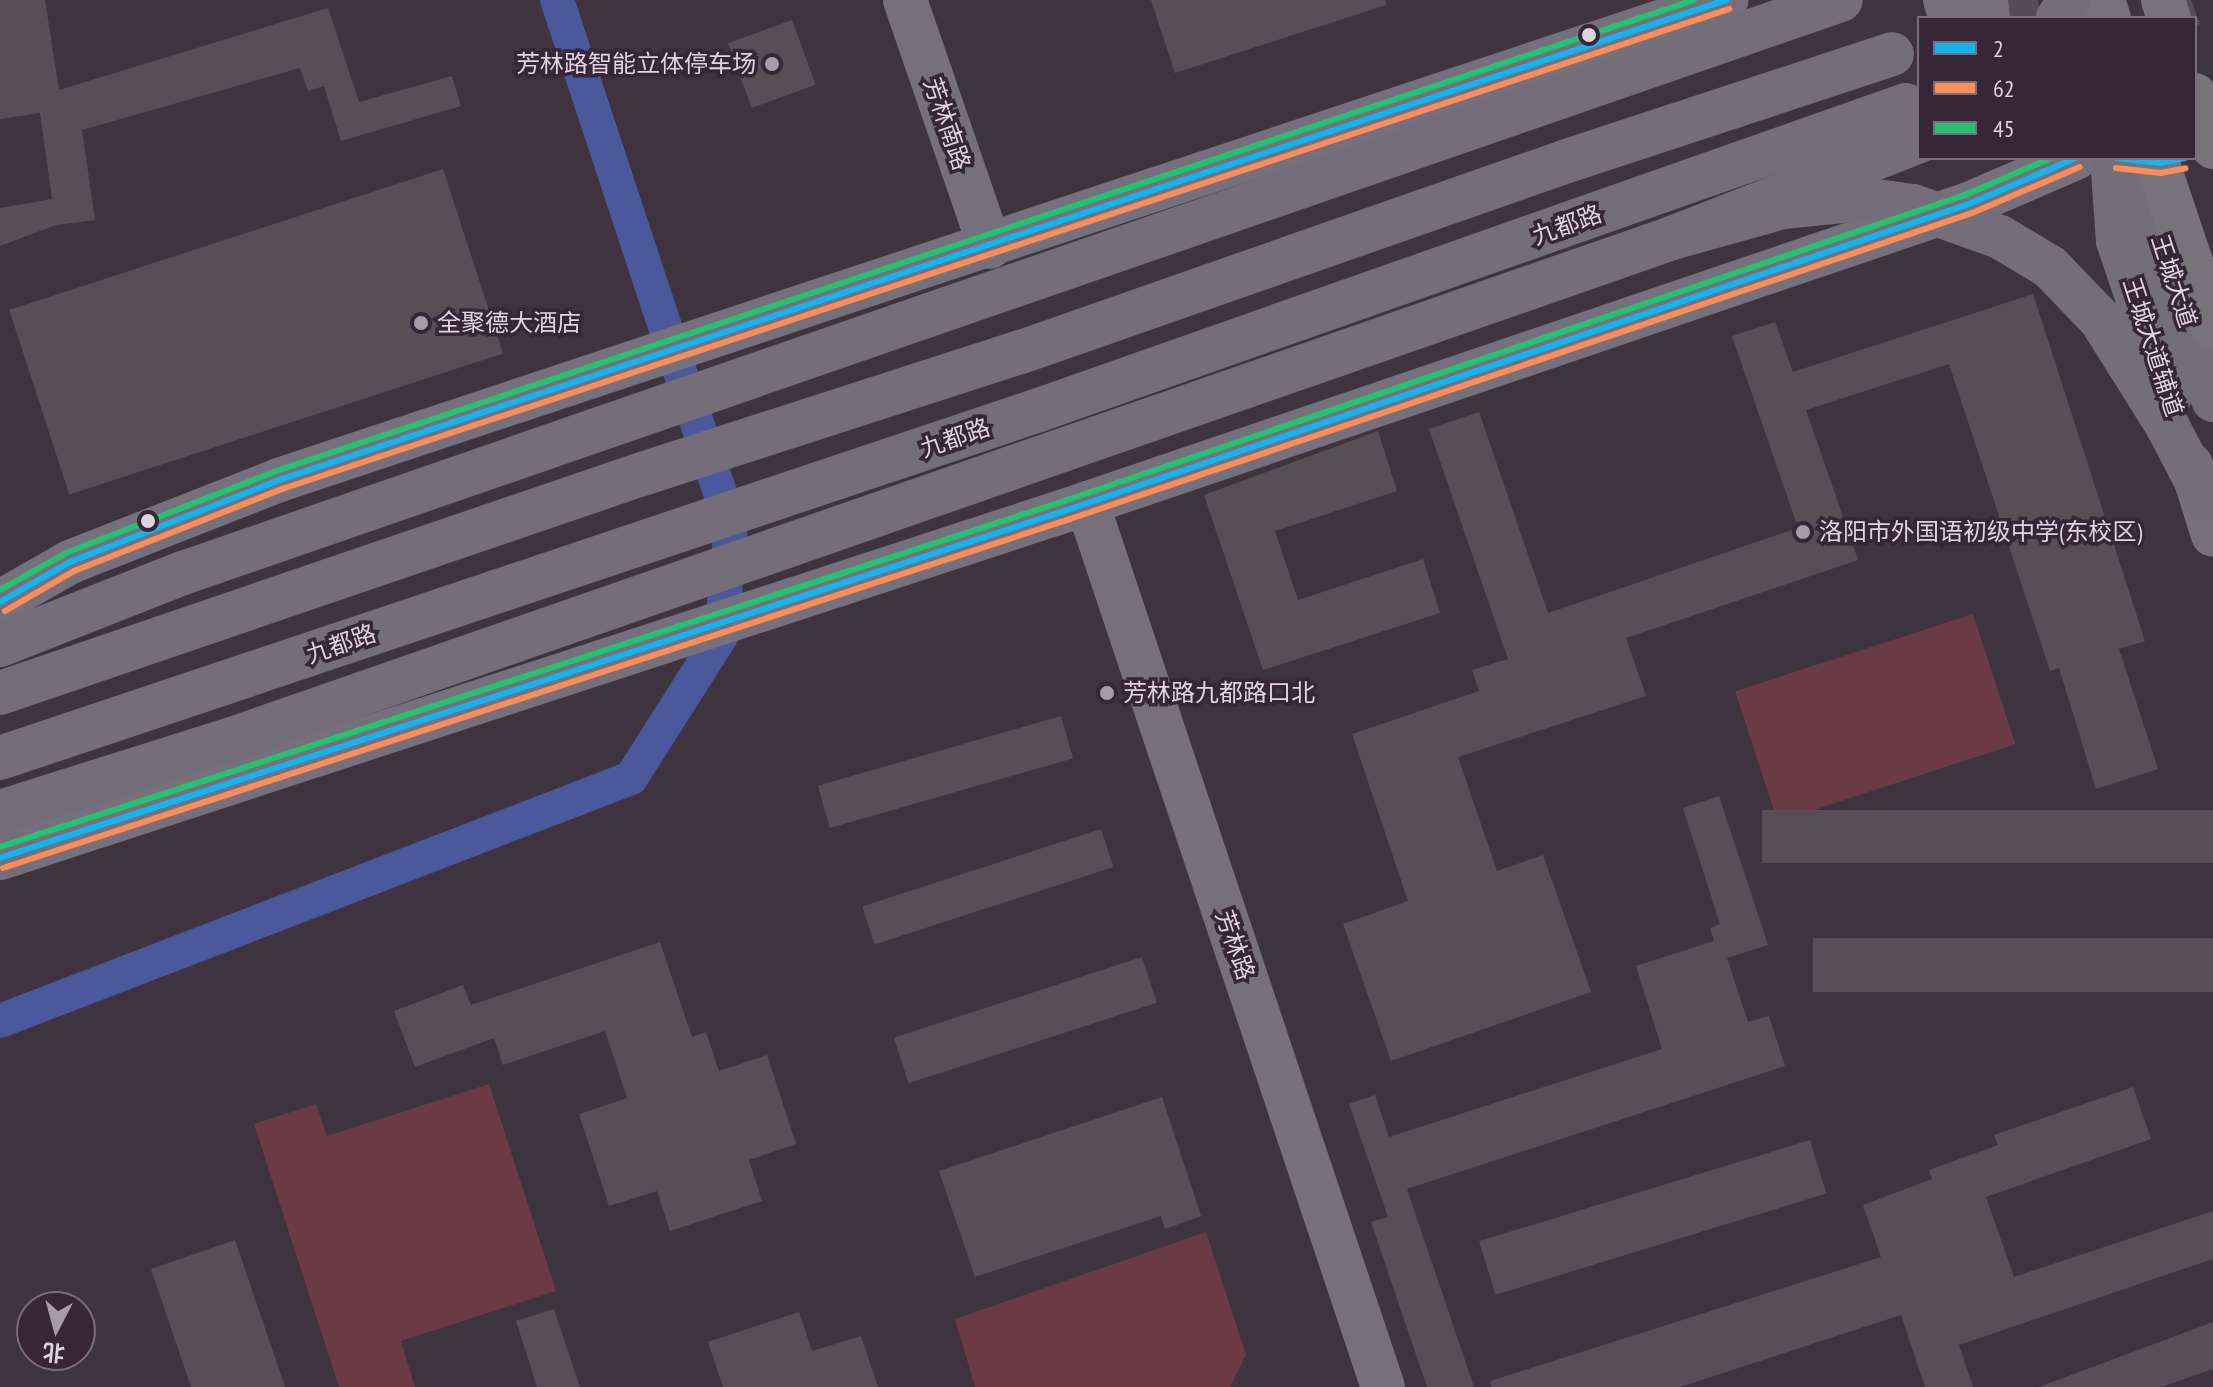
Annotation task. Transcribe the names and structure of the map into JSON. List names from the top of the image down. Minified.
{"streets":{"highway":["王城大道"],"main road":["芳林南路","九都路","芳林路"]},"places":["芳林路智能立体停车场","全聚德大酒店","洛阳市外国语初级中学(东校区)","芳林路九都路口北"],"lines":["transit line 2","transit line 45","transit line 62"],"legend":["2","62","45"],"north":"bottom"}
